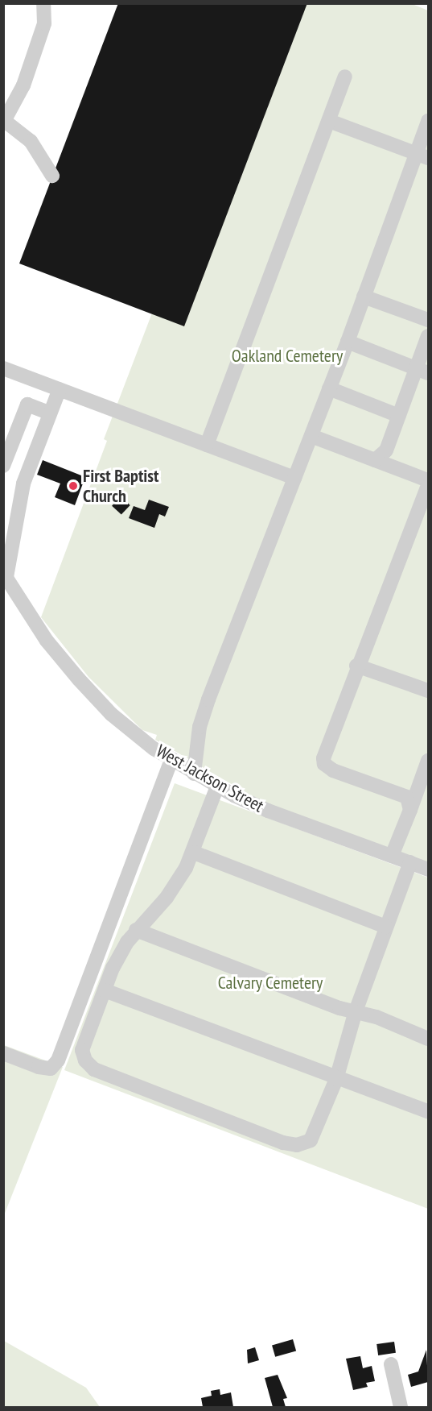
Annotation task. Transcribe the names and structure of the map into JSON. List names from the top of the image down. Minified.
{"streets":{"street":["West Jackson Street"]},"parks":["Oakland Cemetery","Calvary Cemetery"],"places":["First Baptist Church"]}
